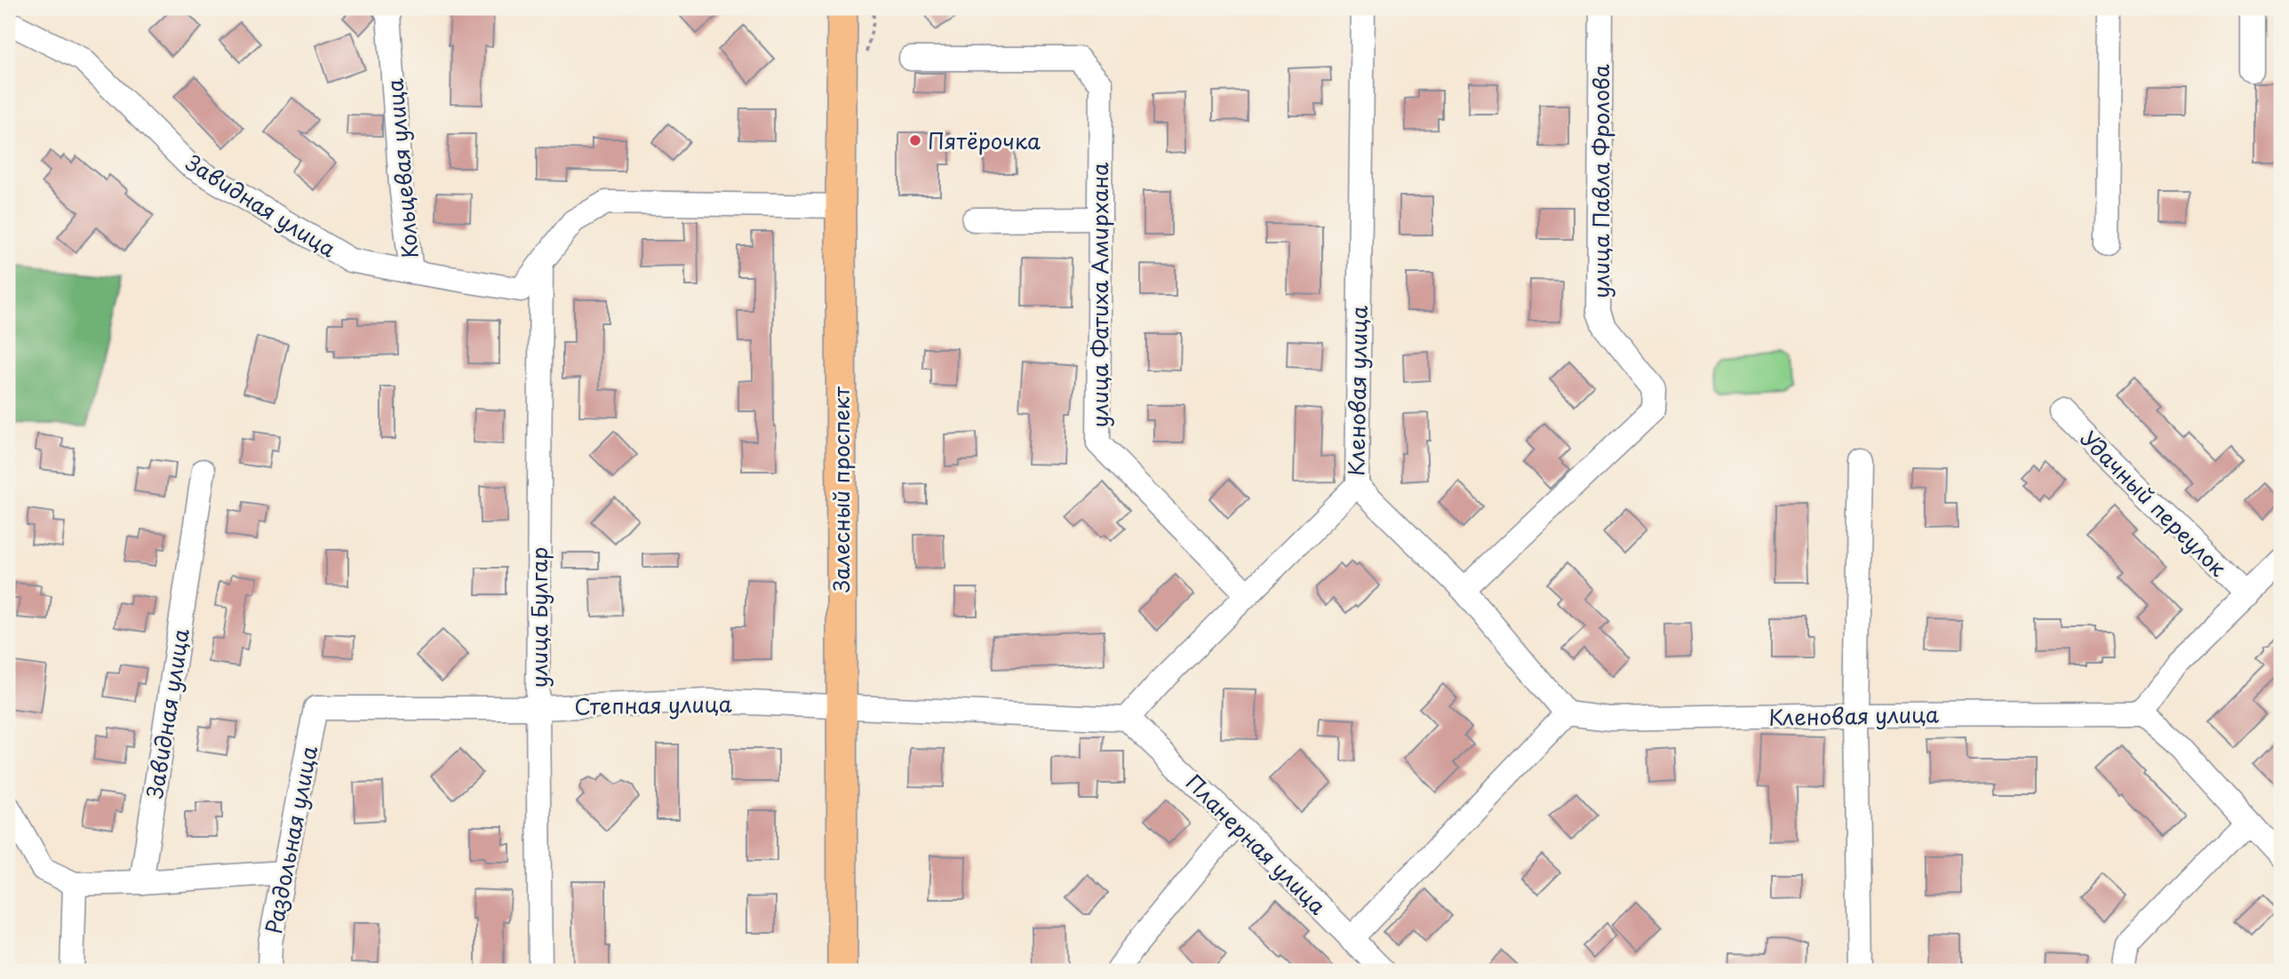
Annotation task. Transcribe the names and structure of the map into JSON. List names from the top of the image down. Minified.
{"streets":{"main road":["Залесный проспект"],"street":["Кольцевая улица","улица Павла Фролова","Завидная улица","улица Фатиха Амирхана","Кленовая улица","Удачный переулок","улица Булгар","Степная улица","Раздольная улица","Планерная улица"]},"crossings":[["Кольцевая улица","Завидная улица"],["Кольцевая улица","Залесный проспект"],["Кольцевая улица","улица Булгар"],["улица Фатиха Амирхана","Кленовая улица"],["Кленовая улица","Степная улица"],["Кленовая улица","Планерная улица"],["Залесный проспект","Степная улица"],["улица Булгар","Степная улица"],["Степная улица","Раздольная улица"],["Степная улица","Планерная улица"]],"places":["Пятёрочка"]}
